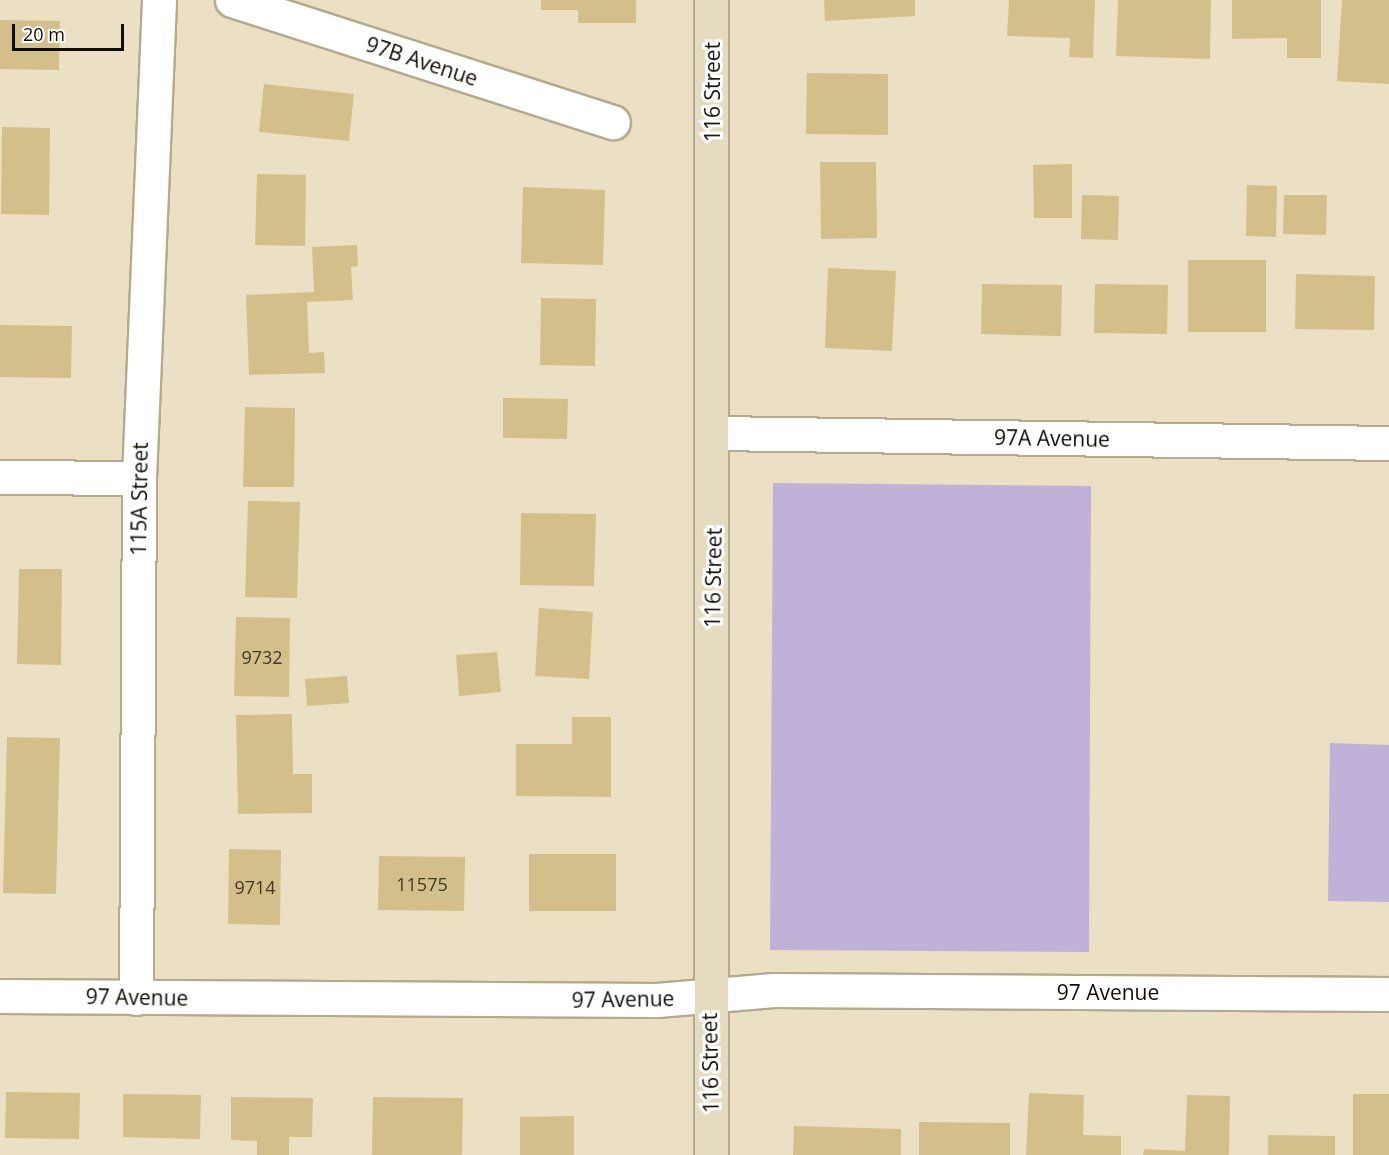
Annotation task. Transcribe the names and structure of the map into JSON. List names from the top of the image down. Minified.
{"streets":{"street":["97B Avenue","116 Street","97A Avenue","115A Street","97 Avenue"]},"crossings":[["116 Street","97A Avenue"],["116 Street","97 Avenue"],["115A Street","97 Avenue"]],"house_numbers":["9732","11575","9714"],"scale_bar":"20 m"}
